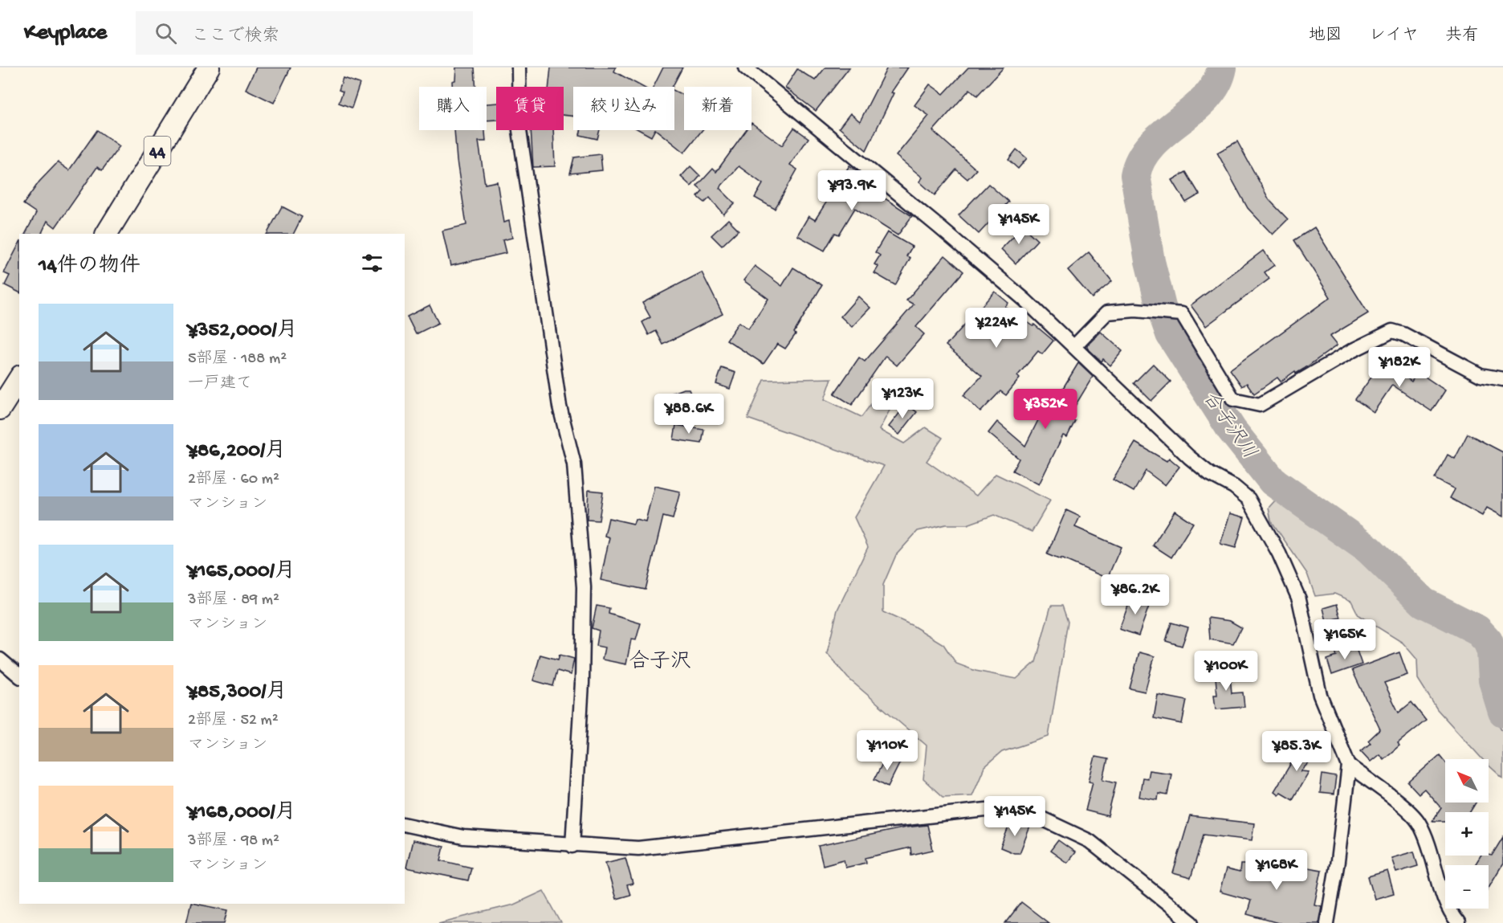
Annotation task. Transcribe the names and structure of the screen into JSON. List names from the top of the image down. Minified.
{"streets":{"main road":["44"]},"districts":["合子沢"],"water":["合子沢川"],"north":"top left","page":{"header":"Keyplace","search":"ここで検索","nav":["地図","レイヤ","共有"],"chip":["購入","賃貸","絞り込み","新着"],"price":["¥93.9K","¥145K","¥224K","¥182K","¥123K","¥352K","¥88.6K","¥86.2K","¥165K","¥100K","¥110K","¥85.3K","¥145K","¥168K"],"heading":"14件の物件","list":[{"name":"¥352,000/月","note":"5部屋 · 188 m² · 一戸建て"},{"name":"¥86,200/月","note":"2部屋 · 60 m² · マンション"},{"name":"¥165,000/月","note":"3部屋 · 89 m² · マンション"},{"name":"¥85,300/月","note":"2部屋 · 52 m² · マンション"},{"name":"¥168,000/月","note":"3部屋 · 98 m² · マンション"}],"map_buttons":["+","−"]}}
